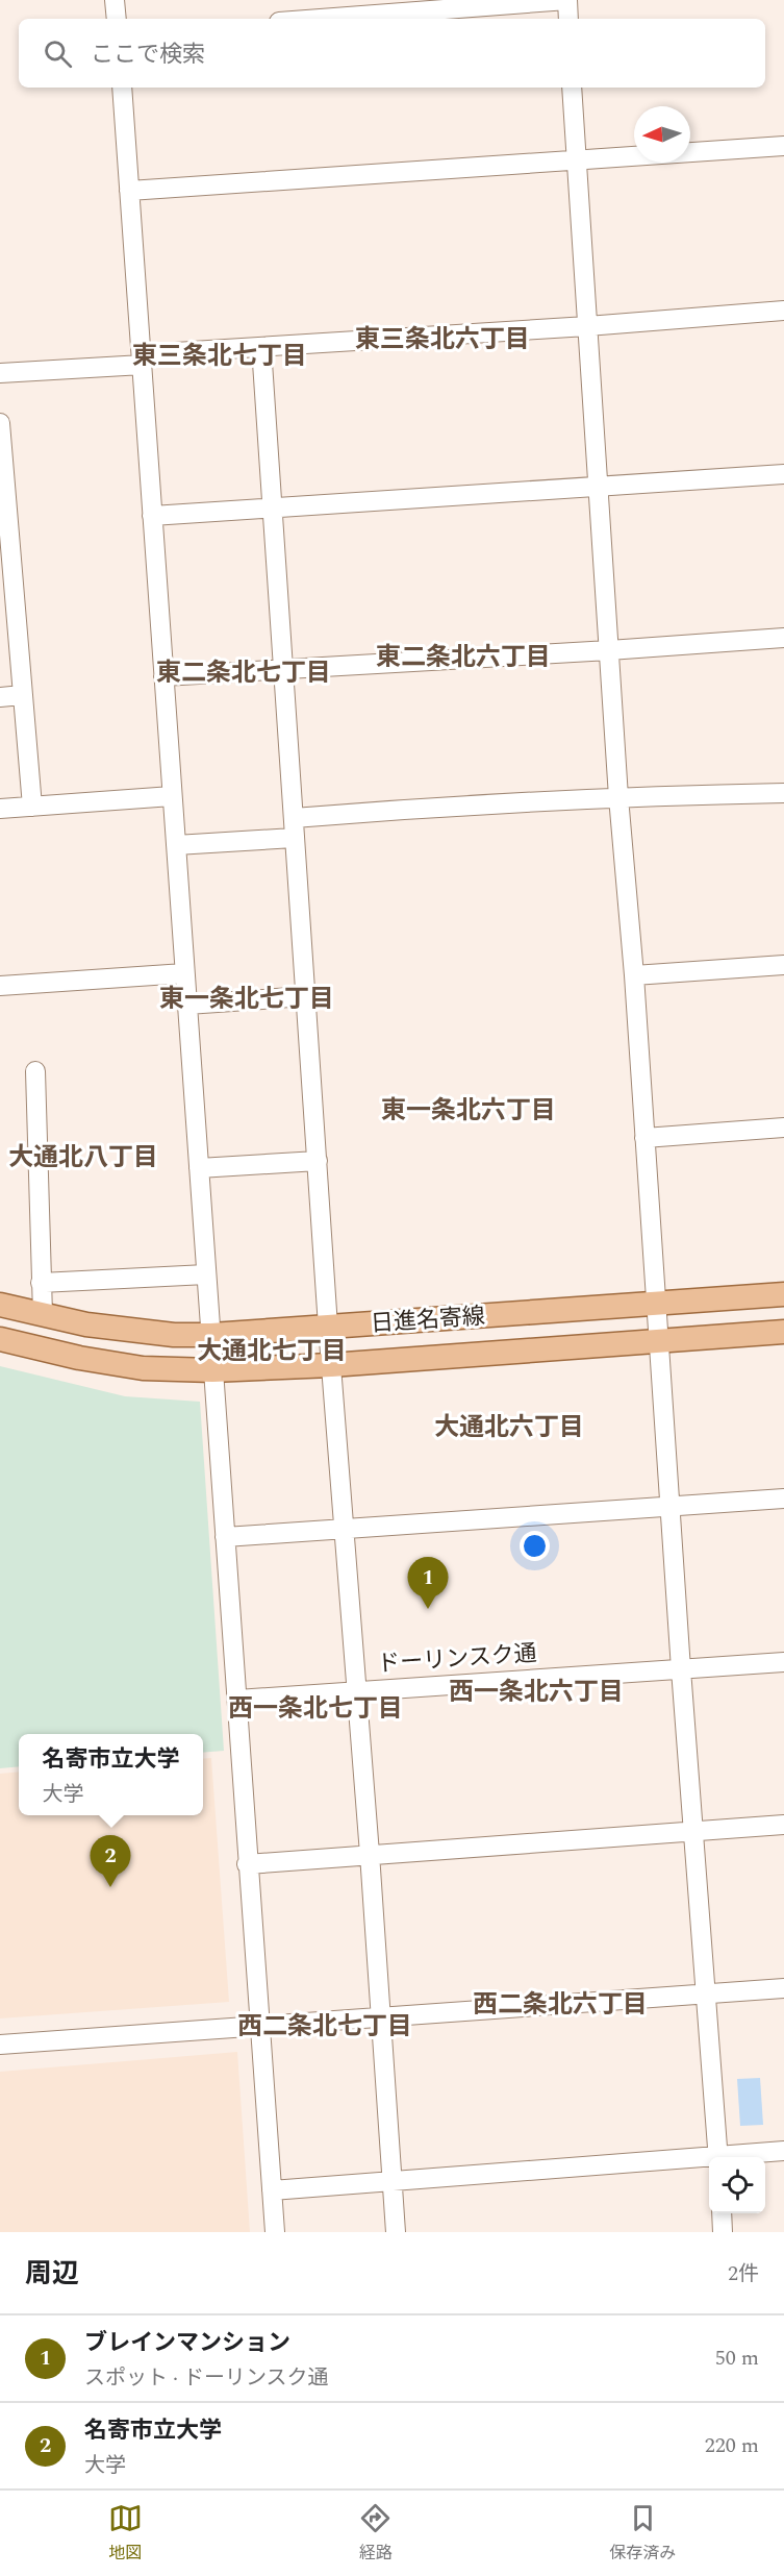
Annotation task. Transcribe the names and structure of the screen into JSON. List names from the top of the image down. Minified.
{"streets":{"main road":["日進名寄線"],"street":["ドーリンスク通"]},"districts":["東三条北六丁目","東三条北七丁目","東二条北六丁目","東二条北七丁目","東一条北七丁目","東一条北六丁目","大通北八丁目","大通北七丁目","大通北六丁目","西一条北六丁目","西一条北七丁目","西二条北六丁目","西二条北七丁目"],"north":"left","page":{"search":"ここで検索","pins":["1","2"],"popup":["名寄市立大学","大学"],"heading":["周辺","2件"],"list":[{"mark":"1","name":"ブレインマンション","note":"スポット · ドーリンスク通","value":"50 m"},{"mark":"2","name":"名寄市立大学","note":"大学","value":"220 m"}],"nav":["地図","経路","保存済み"]}}
